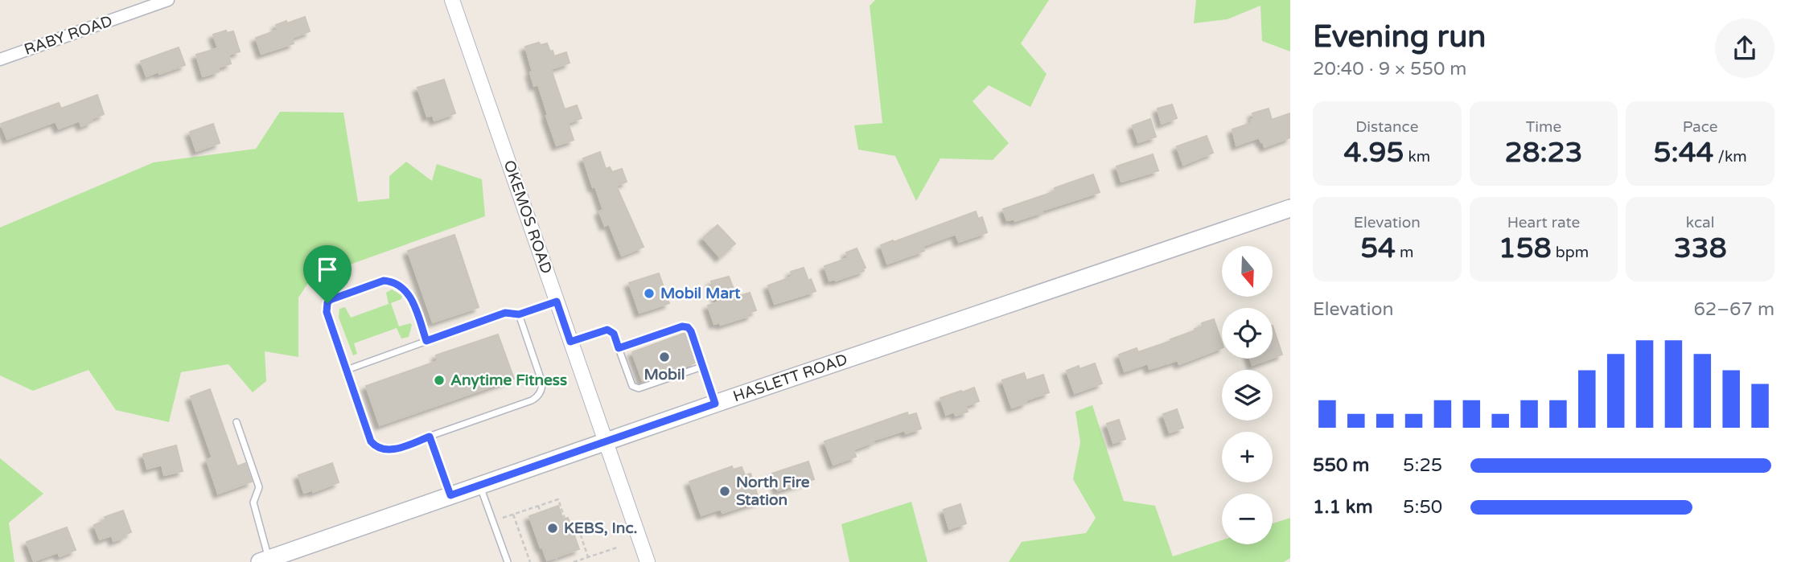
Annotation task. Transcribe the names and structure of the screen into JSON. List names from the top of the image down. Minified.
{"streets":{"main road":["HASLETT ROAD"],"street":["RABY ROAD","OKEMOS ROAD"]},"crossings":[["OKEMOS ROAD","HASLETT ROAD"]],"places":["Mobil Mart","Mobil","Anytime Fitness","North Fire Station","KEBS, Inc."],"north":"bottom","page":{"heading":["Evening run","20:40 · 9 × 550 m"],"stats":[["Distance","4.95 km"],["Time","28:23"],["Pace","5:44 /km"],["Elevation","54 m"],["Heart rate","158 bpm"],["kcal","338"]],"map_buttons":["+","−"],"chart":["Elevation","62–67 m"],"list":[{"name":"550 m","note":"5:25"},{"name":"1.1 km","note":"5:50"}]}}
